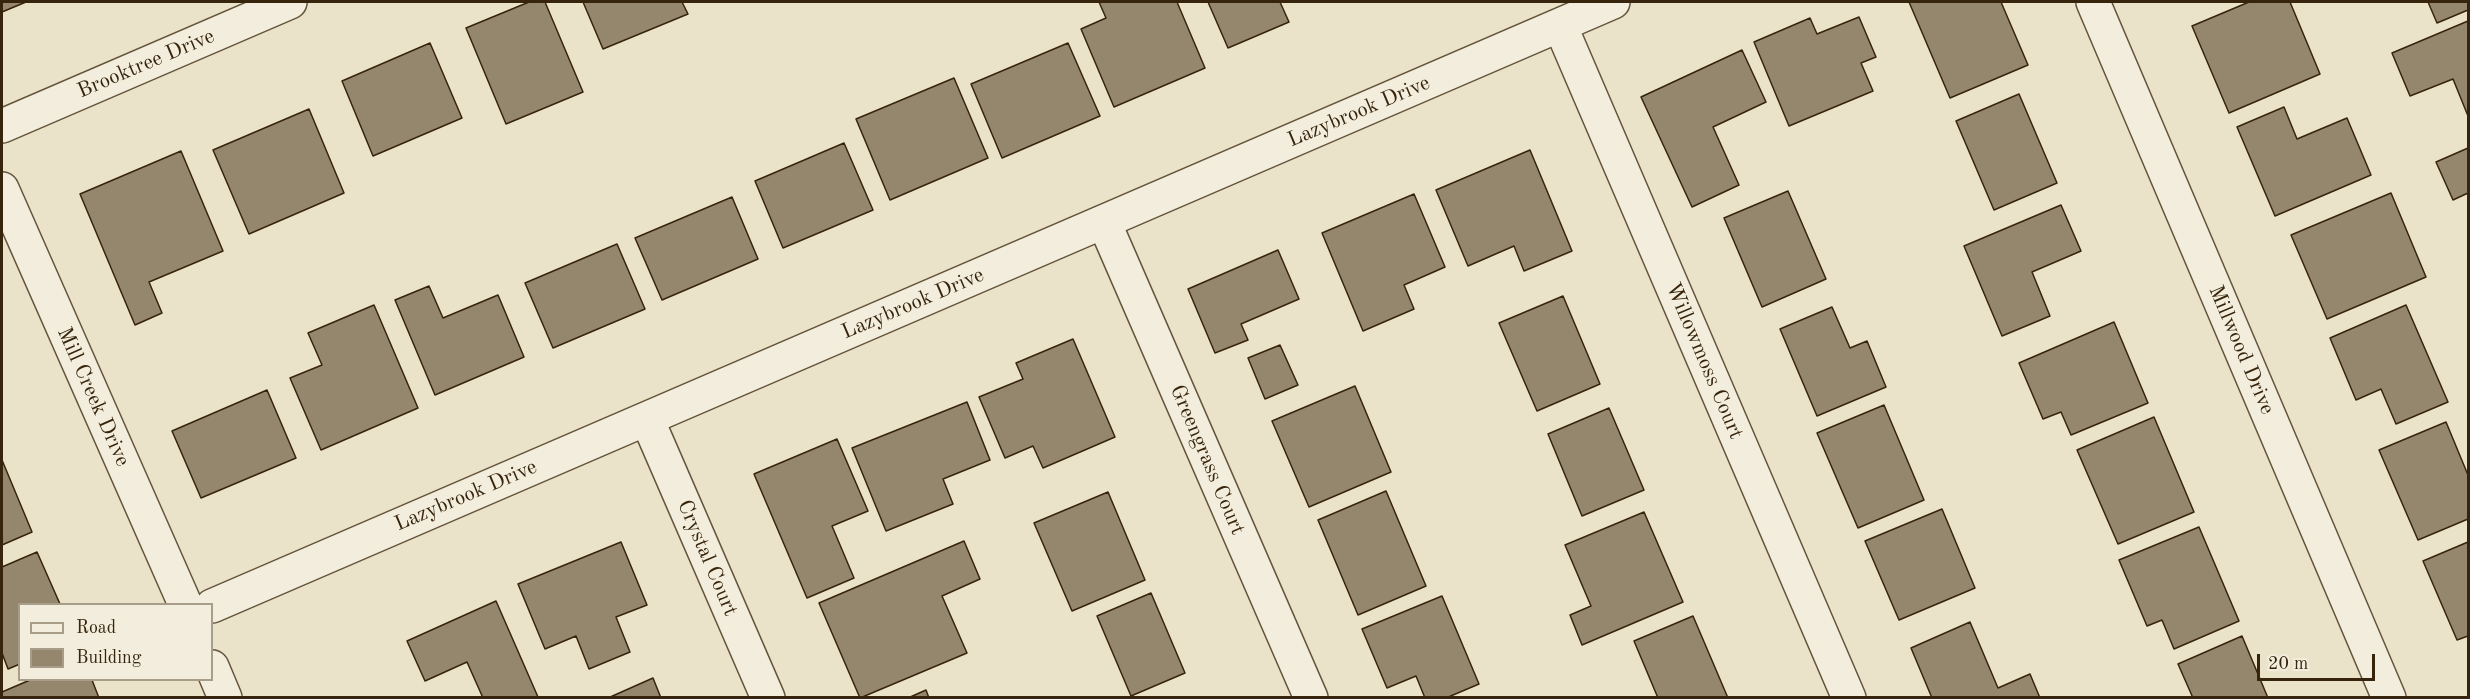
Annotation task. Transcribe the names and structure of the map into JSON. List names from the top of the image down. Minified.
{"streets":{"street":["Brooktree Drive","Lazybrook Drive","Millwood Drive","Willowmoss Court","Mill Creek Drive","Greengrass Court","Crystal Court"]},"crossings":[["Lazybrook Drive","Willowmoss Court"],["Lazybrook Drive","Greengrass Court"],["Lazybrook Drive","Crystal Court"]],"legend":["Road","Building"],"scale_bar":"20 m"}
